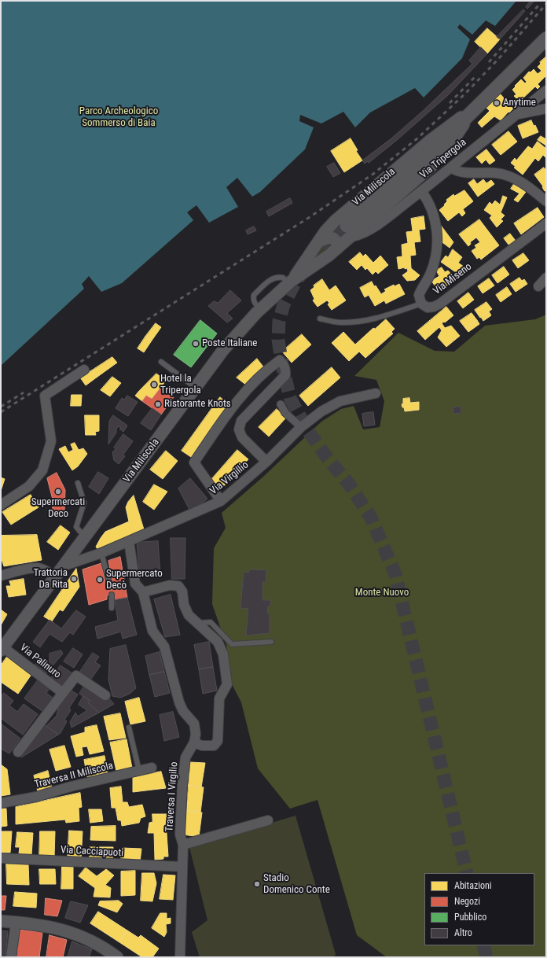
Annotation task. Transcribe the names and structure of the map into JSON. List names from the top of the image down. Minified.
{"streets":{"main road":["Via Miliscola"],"street":["Via Tripergola","Via Miseno","Via Virgillio","Via Palinuro","Traversa II Miliscola","Traversa I Virgilio","Via Cacciapuoti"]},"crossings":[["Via Tripergola","Via Miliscola"],["Via Tripergola","Via Miseno"],["Via Miliscola","Via Virgillio"],["Via Miliscola","Via Palinuro"],["Via Virgillio","Traversa I Virgilio"],["Traversa I Virgilio","Via Cacciapuoti"]],"parks":["Parco Archeologico Sommerso di Baia","Monte Nuovo"],"places":["Anytime","Poste Italiane","Hotel la Tripergola","Ristorante Knots","Supermercati Deco","Trattoria Da Rita","Supermercato Decò","Stadio Domenico Conte"],"legend":["Abitazioni","Negozi","Pubblico","Altro"]}
